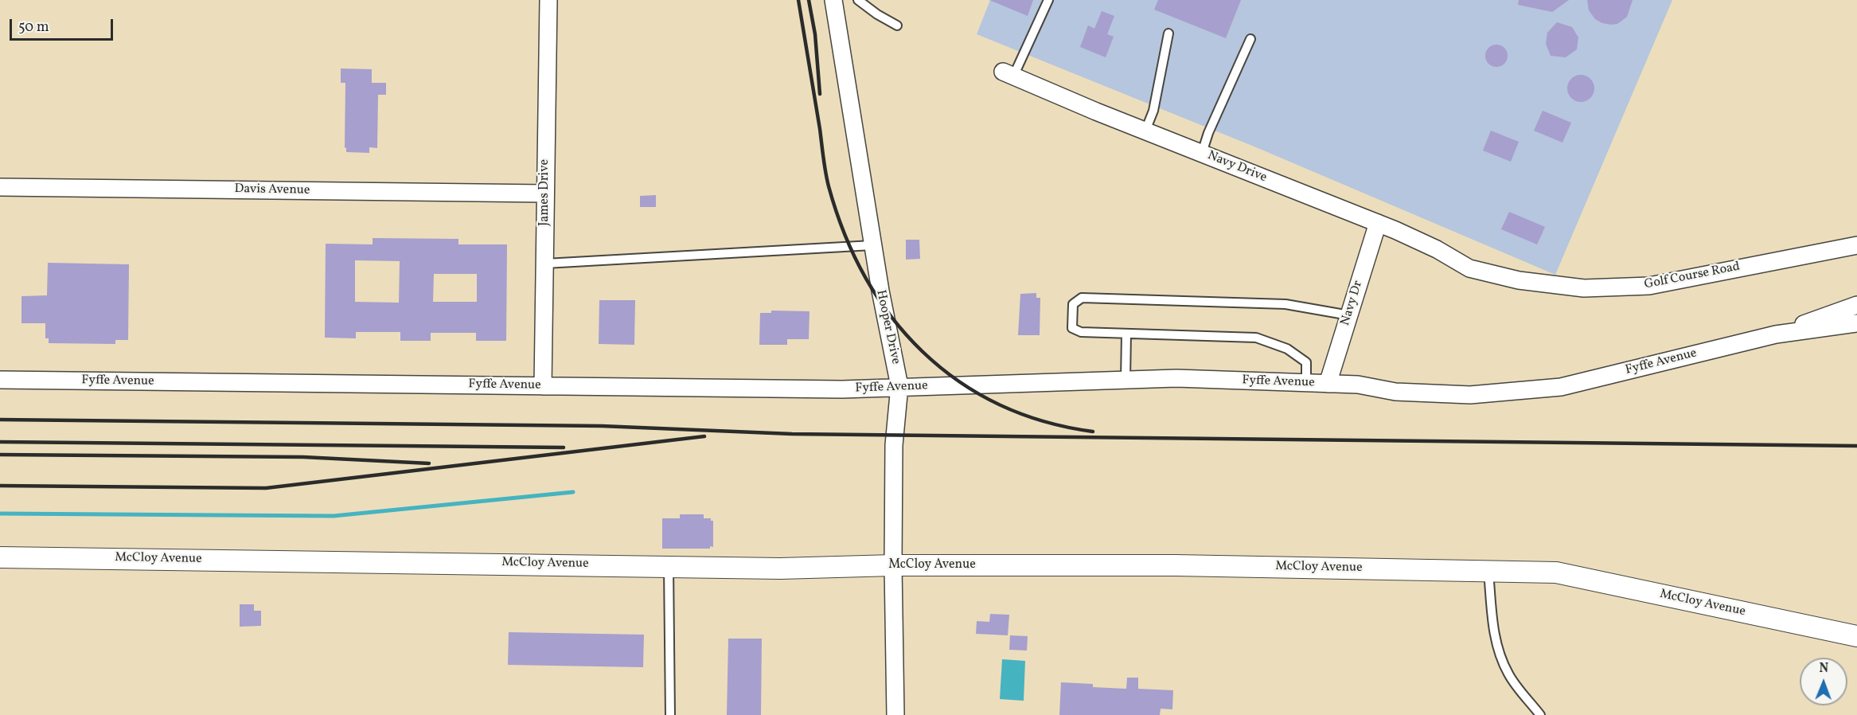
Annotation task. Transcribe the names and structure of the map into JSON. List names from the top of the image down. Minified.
{"streets":{"street":["Navy Drive","Davis Avenue","James Drive","Golf Course Road","Navy Dr","Hooper Drive","Fyffe Avenue","McCloy Avenue"]},"crossings":[["Navy Drive","Golf Course Road"],["Navy Drive","Navy Dr"],["Davis Avenue","James Drive"],["James Drive","Fyffe Avenue"],["Navy Dr","Fyffe Avenue"],["Hooper Drive","Fyffe Avenue"],["Hooper Drive","McCloy Avenue"]],"scale_bar":"50 m","north":"top"}
